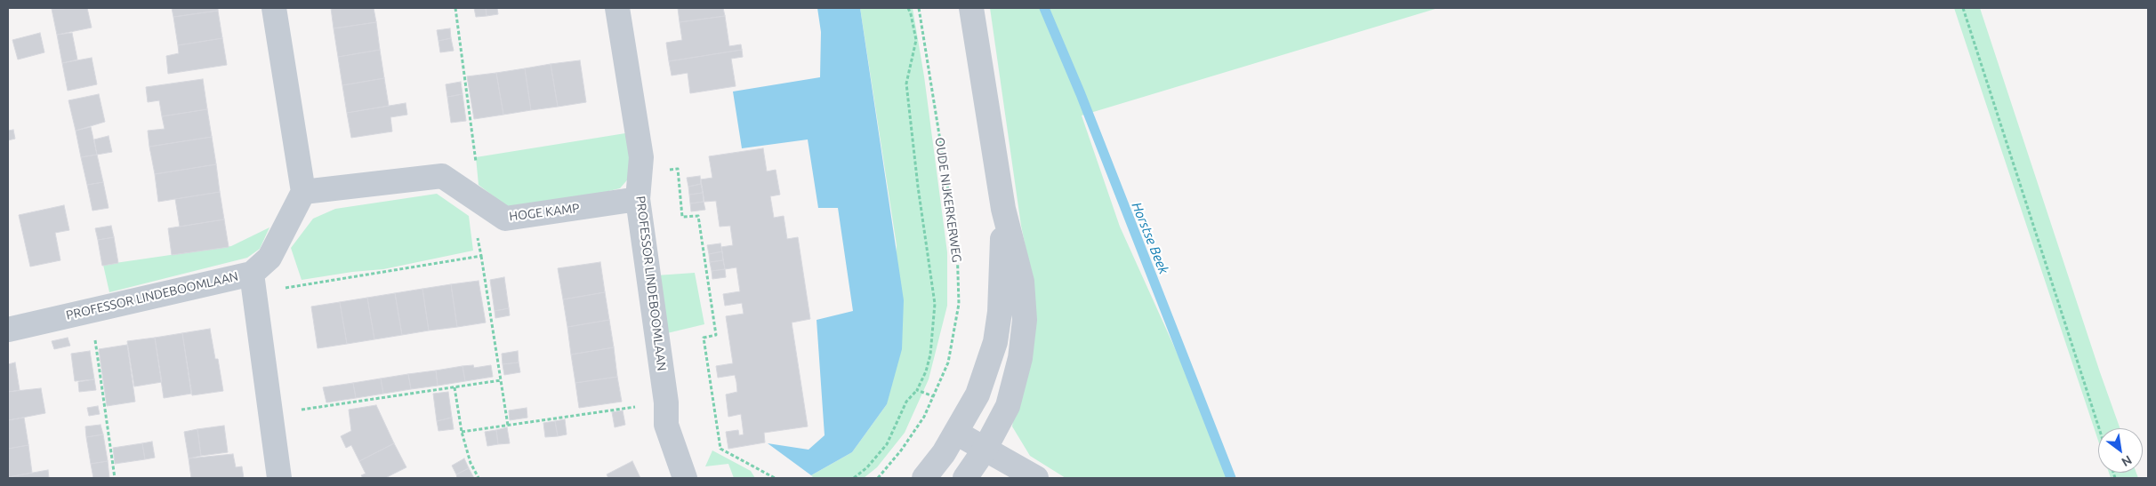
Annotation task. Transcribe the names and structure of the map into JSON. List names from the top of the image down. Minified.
{"streets":{"street":["HOGE KAMP","PROFESSOR LINDEBOOMLAAN"],"path":["OUDE NIJKERKERWEG"]},"crossings":[["HOGE KAMP","PROFESSOR LINDEBOOMLAAN"]],"water":["Horstse Beek"],"north":"bottom right"}
